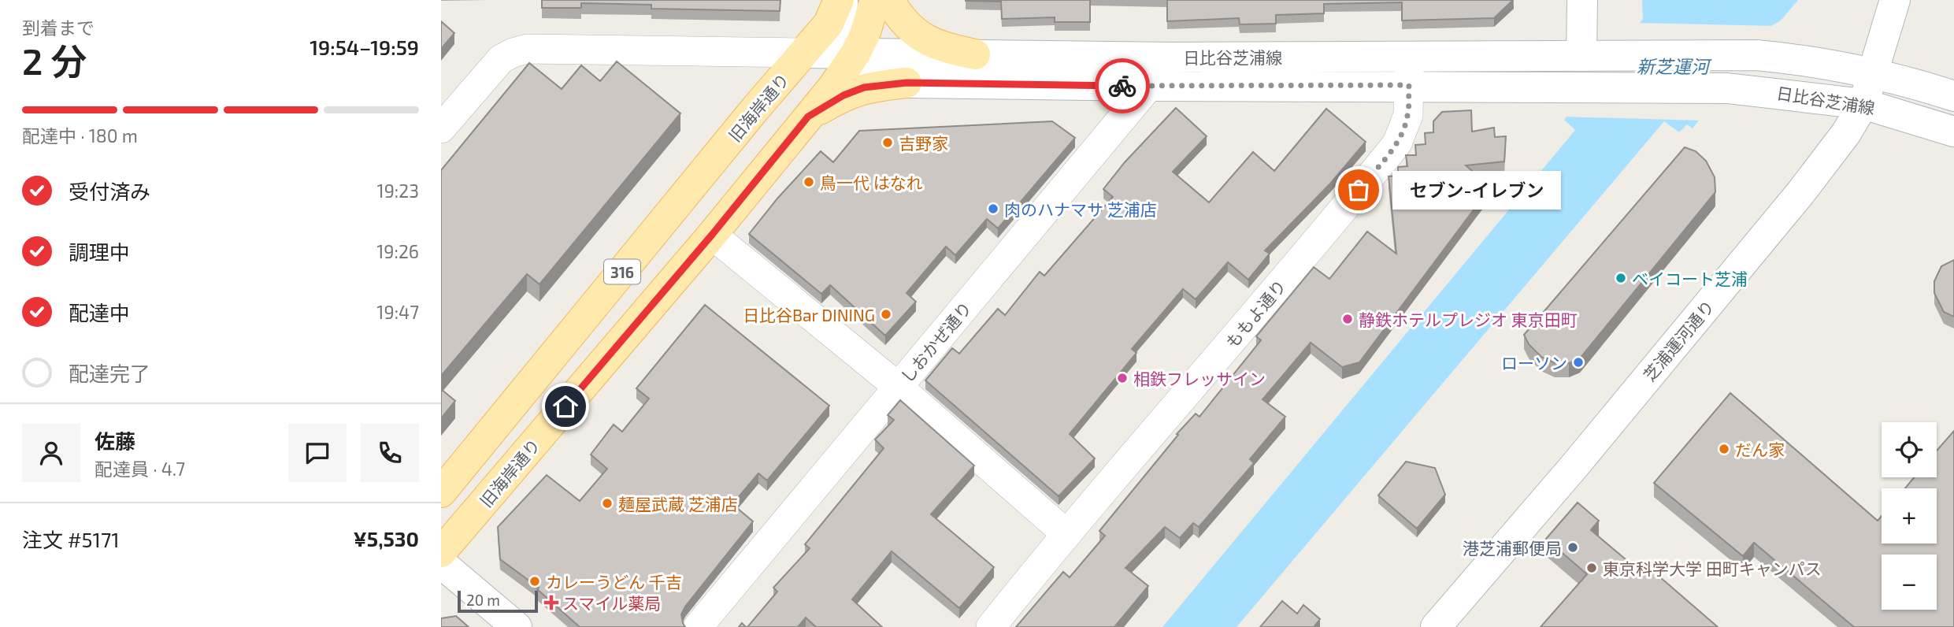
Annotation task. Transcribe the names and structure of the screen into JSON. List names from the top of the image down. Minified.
{"streets":{"main road":["日比谷芝浦線","旧海岸通り","316","芝浦運河通り"],"street":["ももよ通り","しおかぜ通り"]},"crossings":[["日比谷芝浦線","旧海岸通り"],["日比谷芝浦線","ももよ通り"],["日比谷芝浦線","芝浦運河通り"],["日比谷芝浦線","しおかぜ通り"]],"water":["新芝運河"],"places":{"other":["吉野家","鳥一代 はなれ","セブン-イレブン","肉のハナマサ 芝浦店","ベイコート芝浦","日比谷Bar DINING","静鉄ホテルプレジオ 東京田町","ローソン","相鉄フレッサイン","だん家","麺屋武蔵 芝浦店","港芝浦郵便局","東京科学大学 田町キャンパス","カレーうどん 千吉"],"health":["スマイル薬局"]},"scale_bar":"20 m","page":{"heading":["2 分","到着まで","19:54–19:59"],"panel":["佐藤","配達員 · 4.7","注文 #5171","¥5,530"],"bar":"配達中 · 180 m","list":[["受付済み","19:23"],["調理中","19:26"],["配達中","19:47"],"配達完了"],"bubble":"セブン-イレブン","map_buttons":["+","−"],"scale":"20 m"}}
